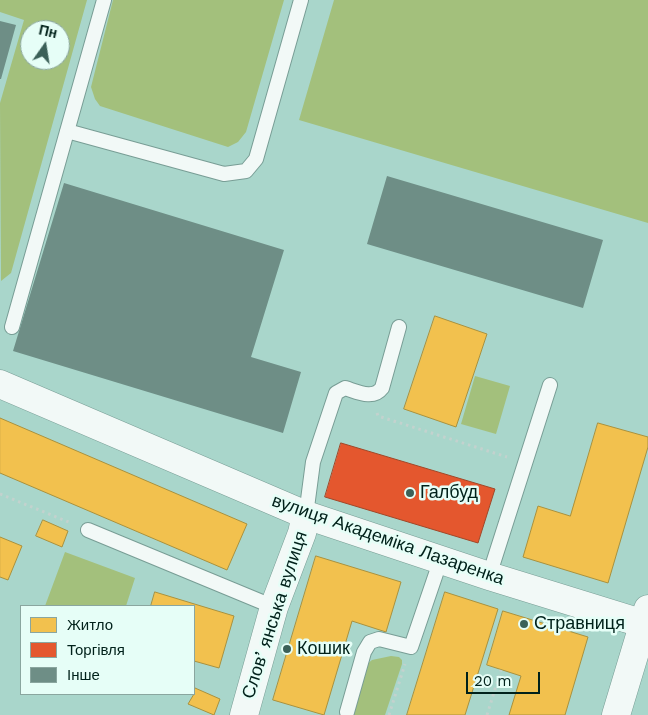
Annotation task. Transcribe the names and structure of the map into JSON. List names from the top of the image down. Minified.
{"streets":{"street":["вулиця Академіка Лазаренка","Словʼянська вулиця"]},"crossings":[["вулиця Академіка Лазаренка","Словʼянська вулиця"]],"places":["Галбуд","Стравниця","Кошик"],"legend":["Житло","Торгівля","Інше"],"scale_bar":"20 m","north":"top"}
